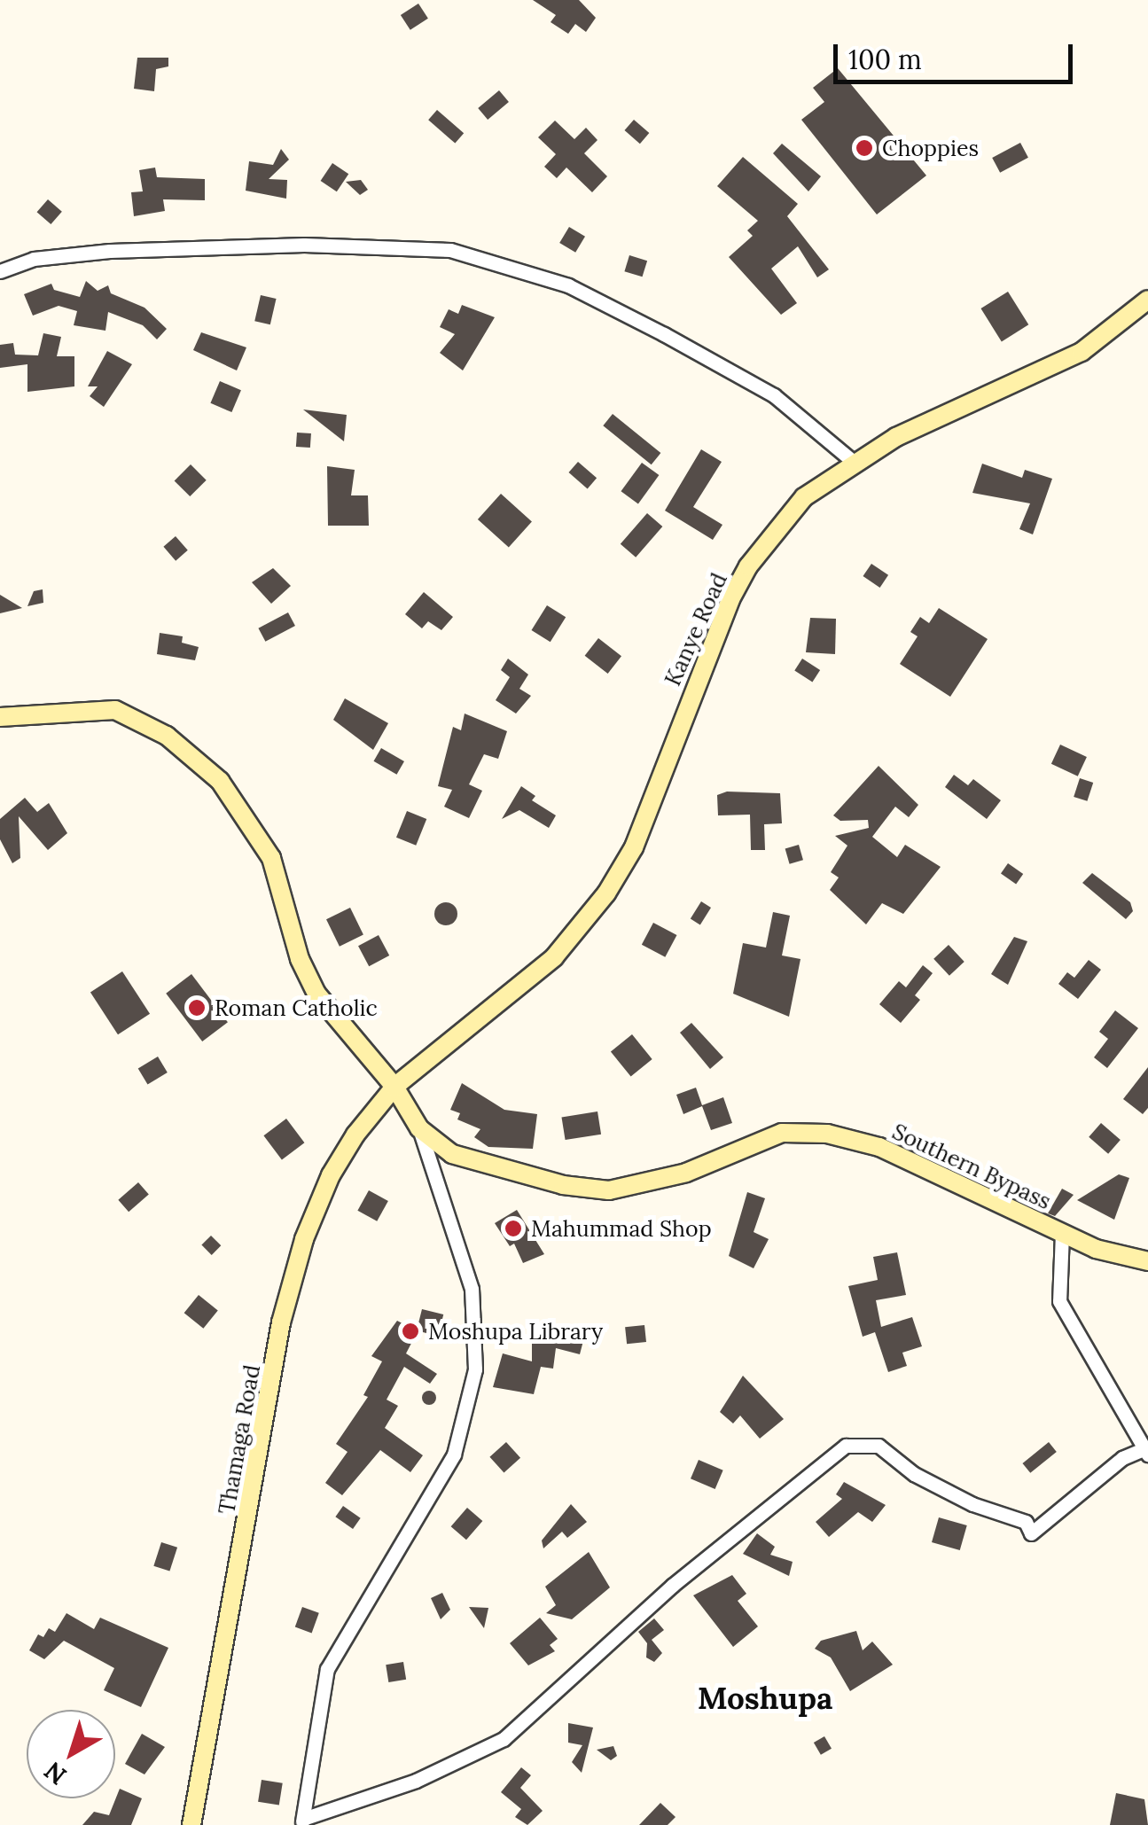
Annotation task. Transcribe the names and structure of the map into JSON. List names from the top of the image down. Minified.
{"streets":{"main road":["Kanye Road","Southern Bypass","Thamaga Road"]},"crossings":[["Kanye Road","Southern Bypass"],["Kanye Road","Thamaga Road"],["Southern Bypass","Thamaga Road"]],"districts":["Moshupa"],"places":["Choppies","Roman Catholic","Mahummad Shop","Moshupa Library"],"scale_bar":"100 m","north":"bottom left"}
